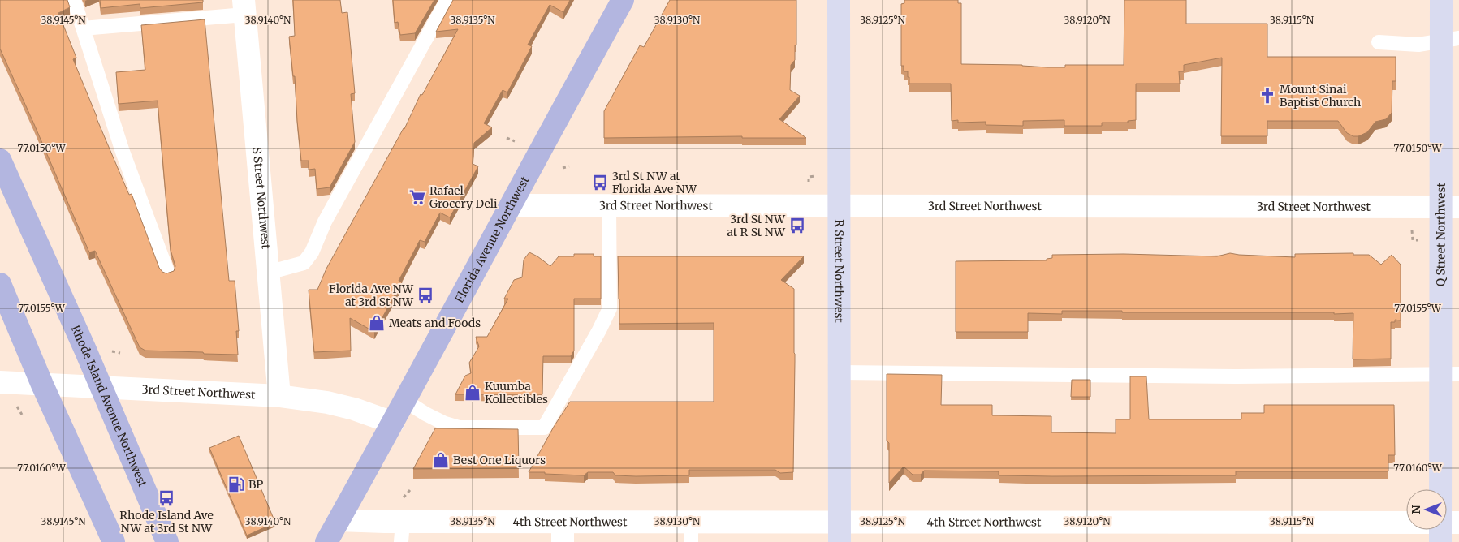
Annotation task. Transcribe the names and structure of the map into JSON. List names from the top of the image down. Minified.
{"streets":{"main road":["Florida Avenue Northwest","Rhode Island Avenue Northwest"],"street":["S Street Northwest","3rd Street Northwest","Q Street Northwest","R Street Northwest","4th Street Northwest"]},"crossings":[["S Street Northwest","3rd Street Northwest"],["3rd Street Northwest","Q Street Northwest"],["3rd Street Northwest","Florida Avenue Northwest"],["3rd Street Northwest","R Street Northwest"],["3rd Street Northwest","Rhode Island Avenue Northwest"],["Florida Avenue Northwest","4th Street Northwest"],["R Street Northwest","4th Street Northwest"]],"places":{"church":["Mount Sinai Baptist Church"],"bus stop":["3rd St NW at Florida Ave NW","3rd St NW at R St NW","Florida Ave NW at 3rd St NW","Rhode Island Ave NW at 3rd St NW"],"supermarket":["Rafael Grocery Deli"],"shop":["Meats and Foods","Kuumba Kollectibles","Best One Liquors"],"fuel station":["BP"]},"north":"left","coordinates":["38.9145°N","38.9140°N","38.9135°N","38.9130°N","38.9125°N","38.9120°N","38.9115°N","77.0150°W","77.0155°W","77.0160°W"]}
